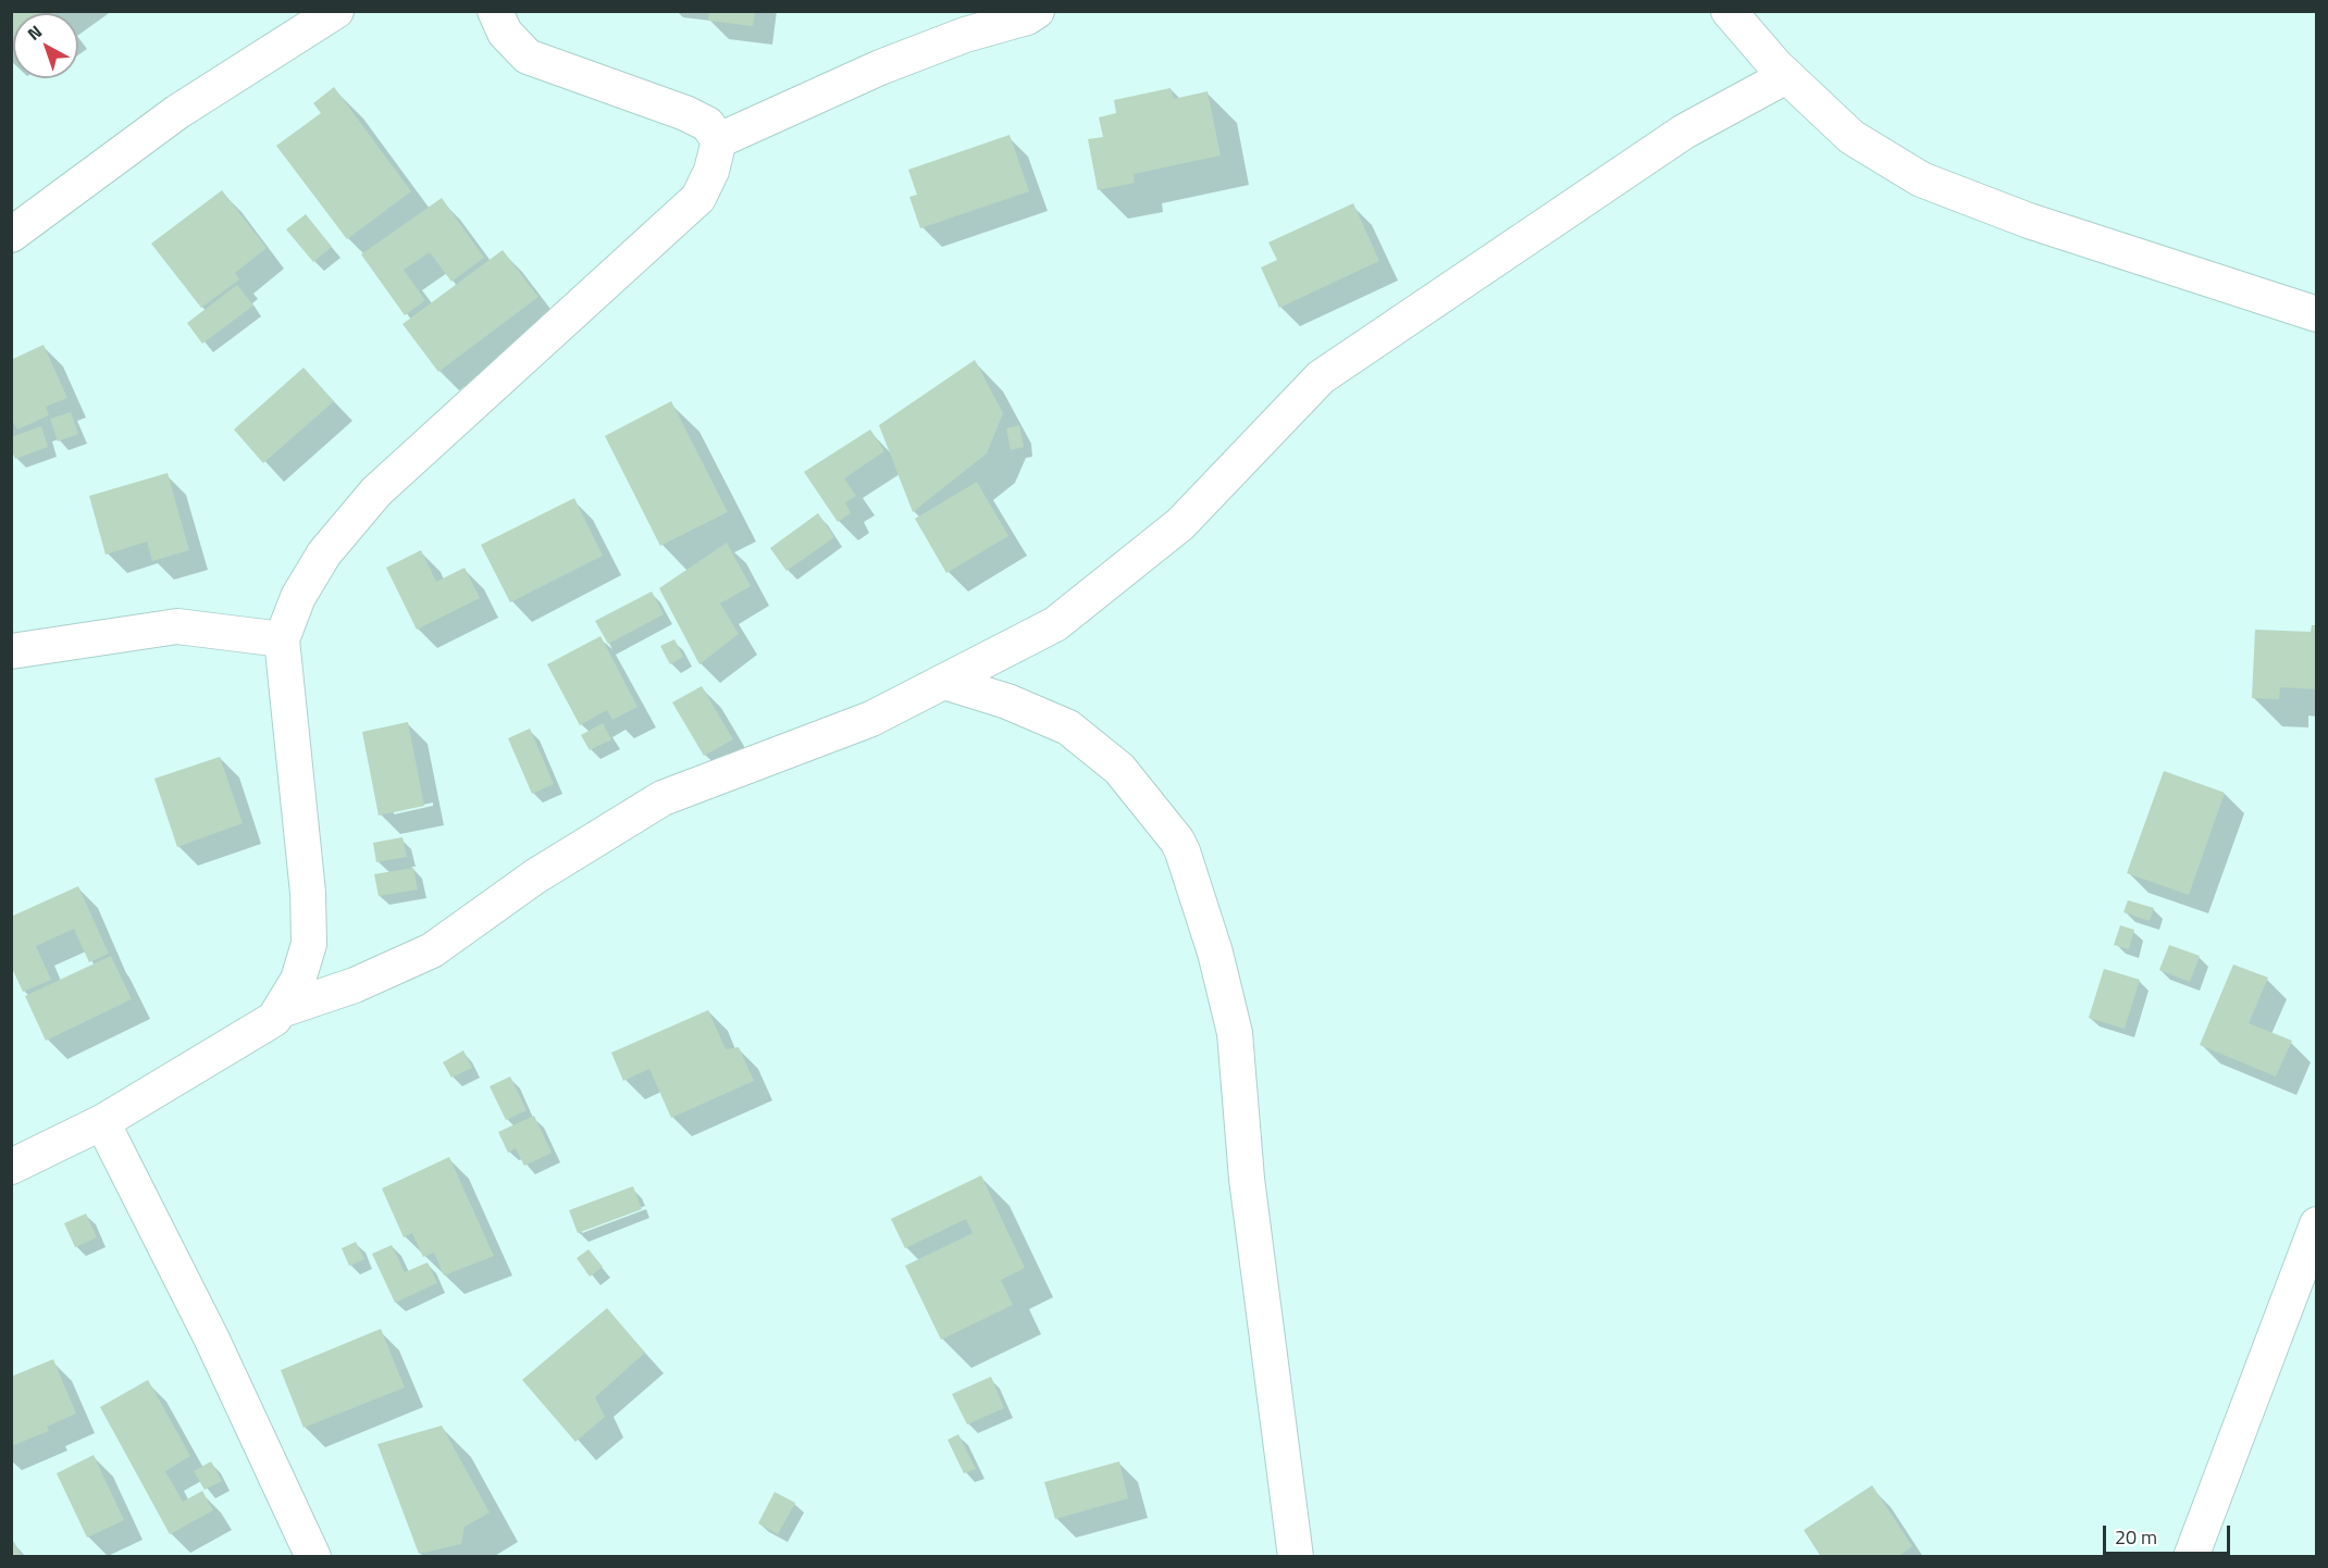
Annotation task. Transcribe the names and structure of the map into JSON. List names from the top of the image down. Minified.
{"scale_bar":"20 m","north":"top left"}
